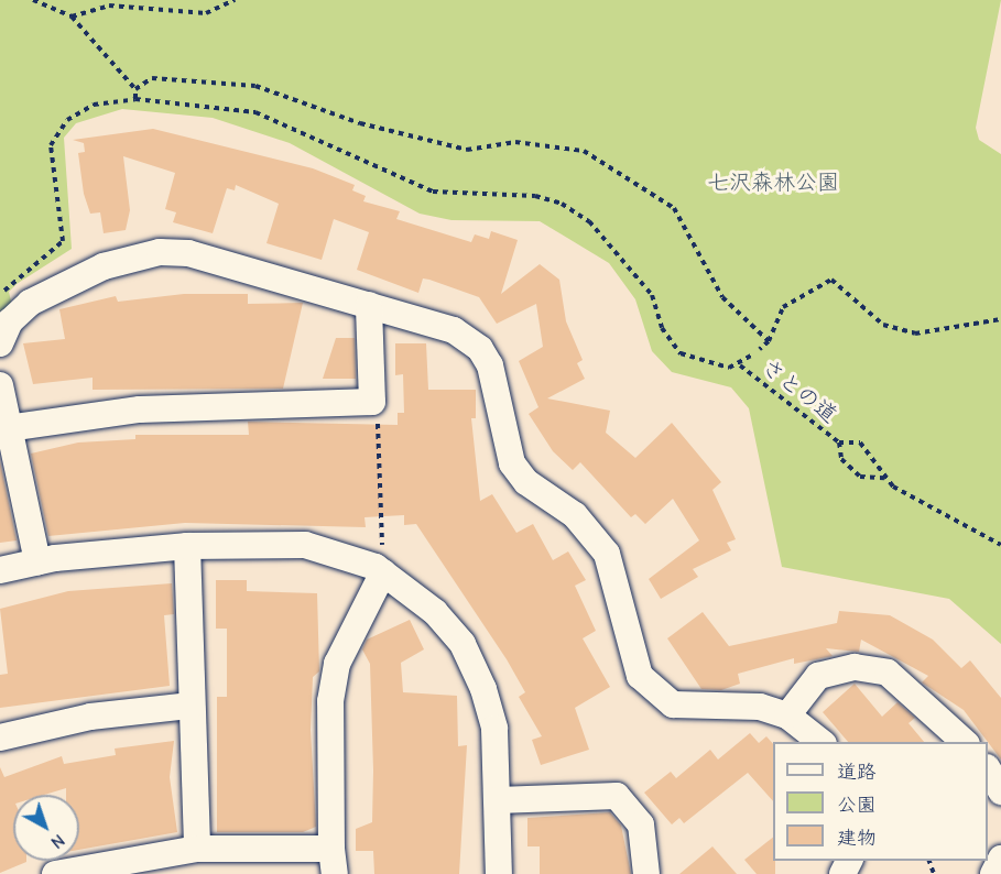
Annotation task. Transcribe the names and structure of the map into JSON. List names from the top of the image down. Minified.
{"streets":{"path":["さとの道"]},"parks":["七沢森林公園"],"legend":["道路","公園","建物"],"north":"bottom right"}
